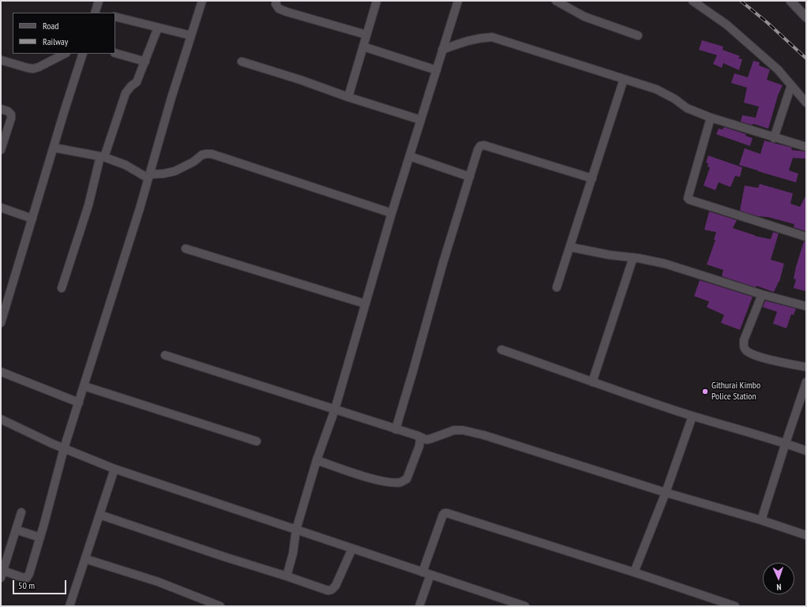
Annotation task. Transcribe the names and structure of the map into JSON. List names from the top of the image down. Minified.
{"places":["Githurai Kimbo Police Station"],"legend":["Road","Railway"],"scale_bar":"50 m","north":"bottom"}
